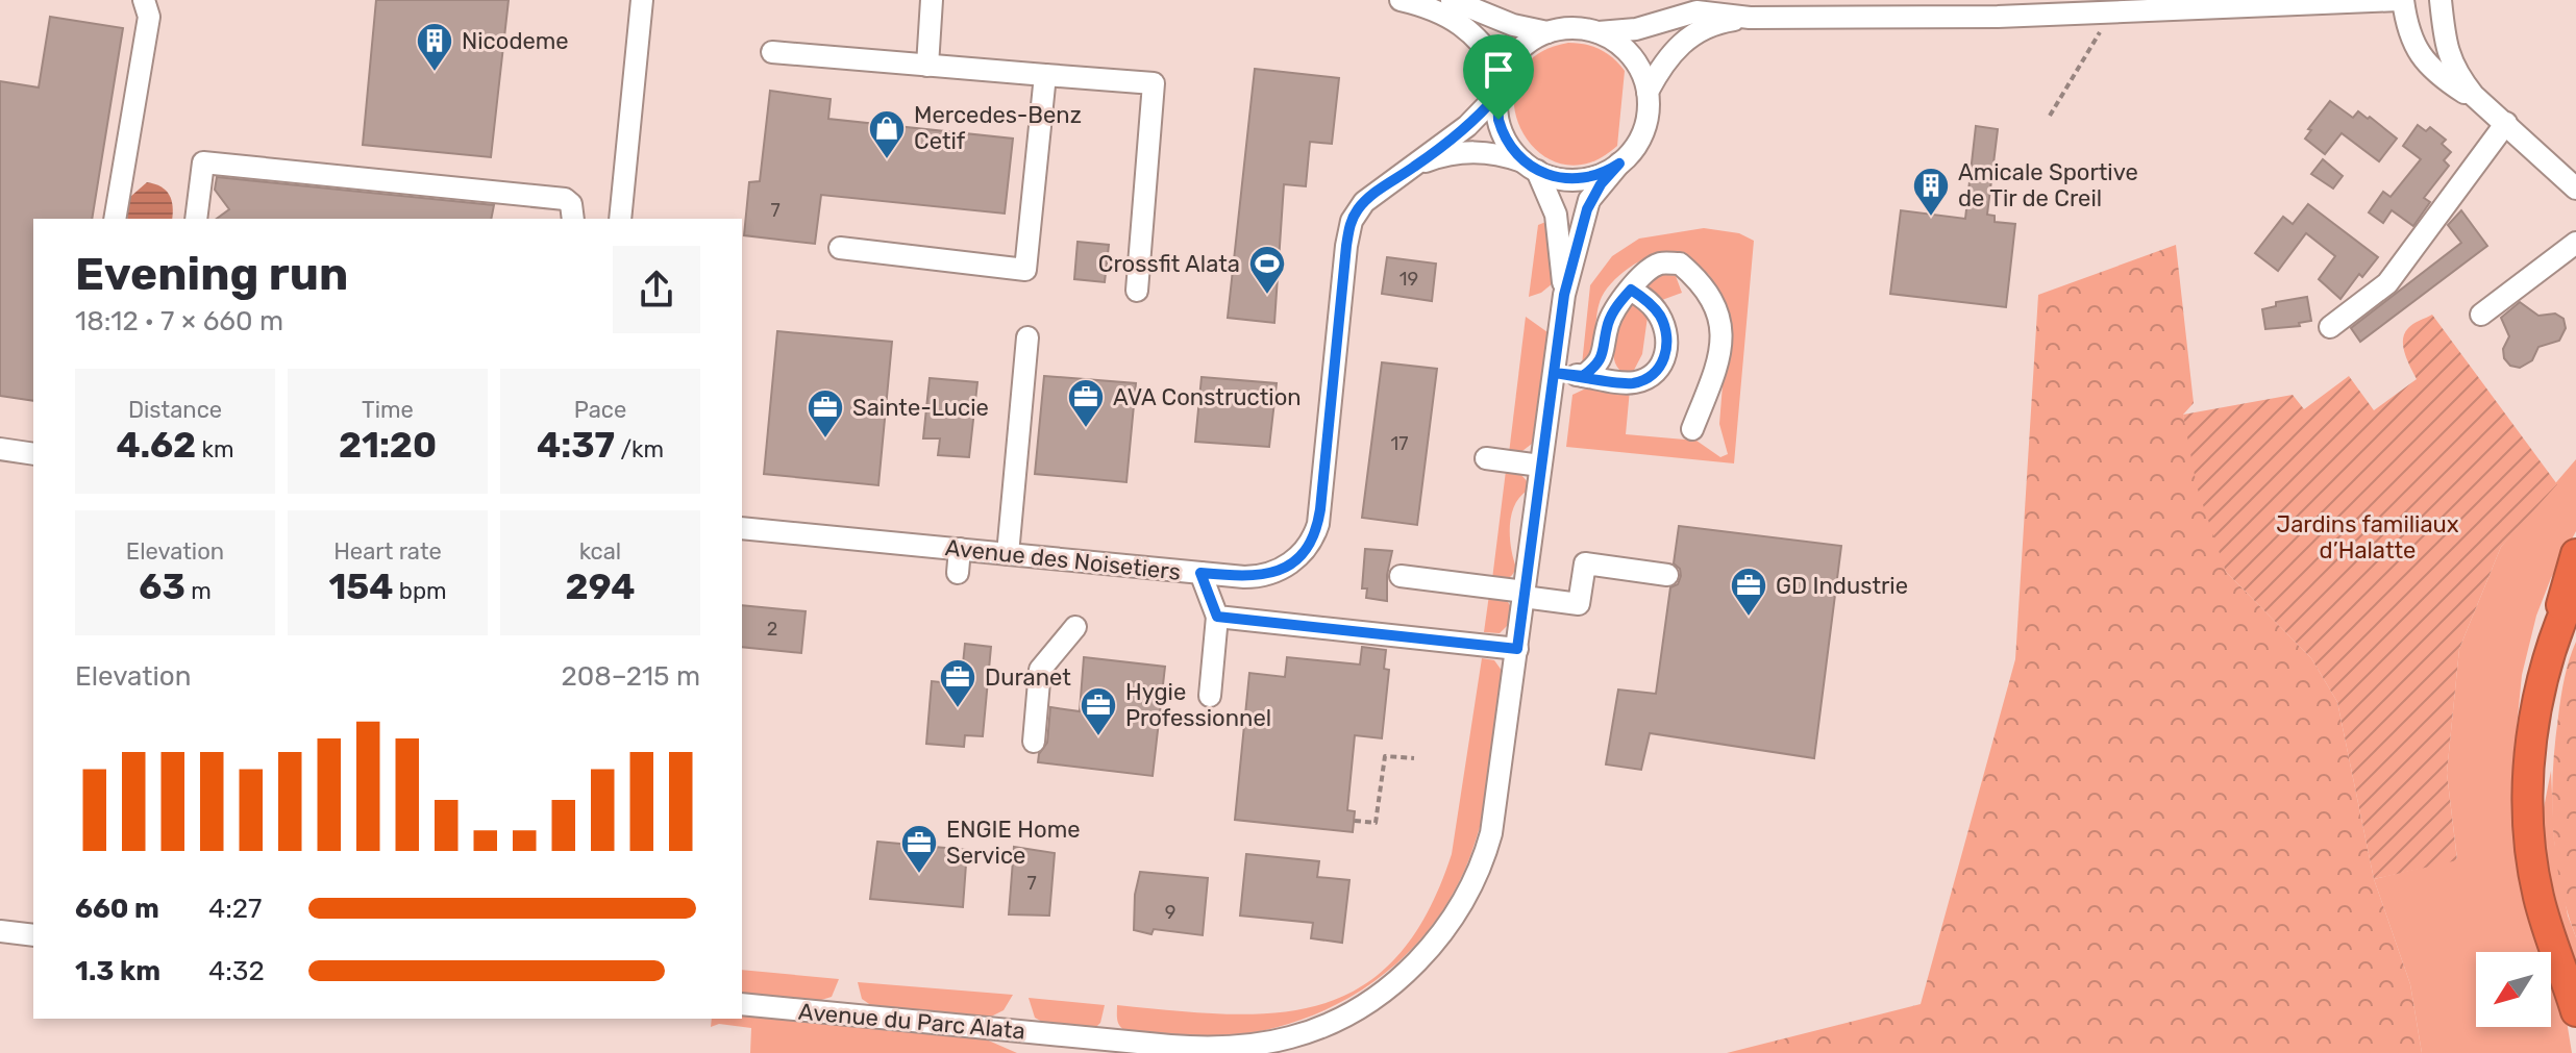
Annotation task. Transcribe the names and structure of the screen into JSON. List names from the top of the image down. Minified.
{"streets":{"street":["Avenue des Noisetiers","Avenue du Parc Alata"]},"crossings":[["Avenue des Noisetiers","Avenue du Parc Alata"]],"parks":["Jardins familiaux d’Halatte"],"places":{"building":["Nicodeme","Amicale Sportive de Tir de Creil"],"shop":["Mercedes-Benz Cetif"],"sports":["Crossfit Alata"],"office":["AVA Construction","Sainte-Lucie","GD Industrie","Duranet","Hygie Professionnel","ENGIE Home Service"]},"house_numbers":["7","19","17","2","7","9"],"north":"bottom left","page":{"heading":["Evening run","18:12 · 7 × 660 m"],"stats":[["Distance","4.62 km"],["Time","21:20"],["Pace","4:37 /km"],["Elevation","63 m"],["Heart rate","154 bpm"],["kcal","294"]],"chart":["Elevation","208–215 m"],"list":[{"name":"660 m","note":"4:27"},{"name":"1.3 km","note":"4:32"}]}}
